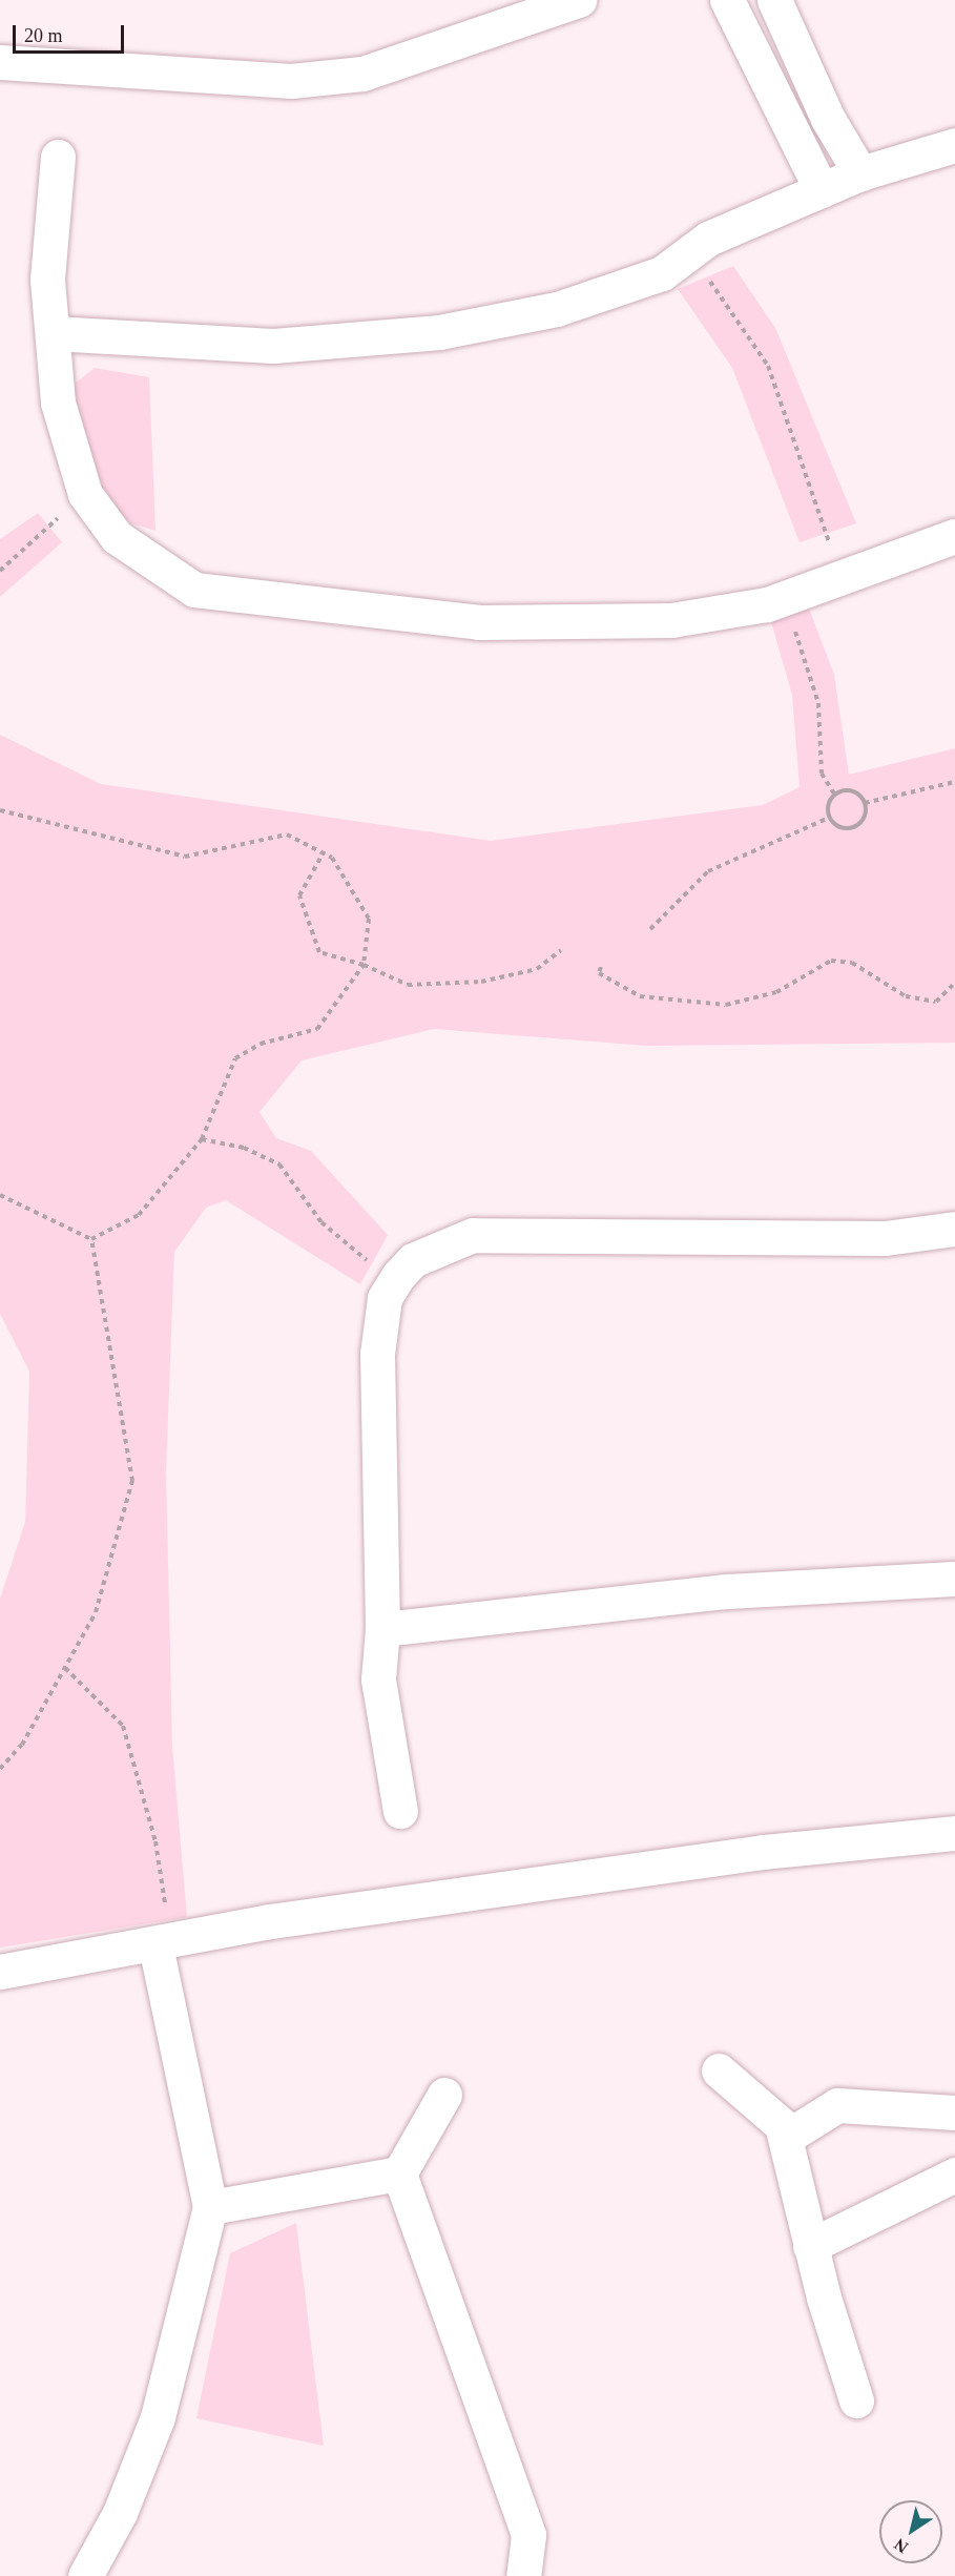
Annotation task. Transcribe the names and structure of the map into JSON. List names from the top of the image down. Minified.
{"scale_bar":"20 m","north":"bottom left"}
